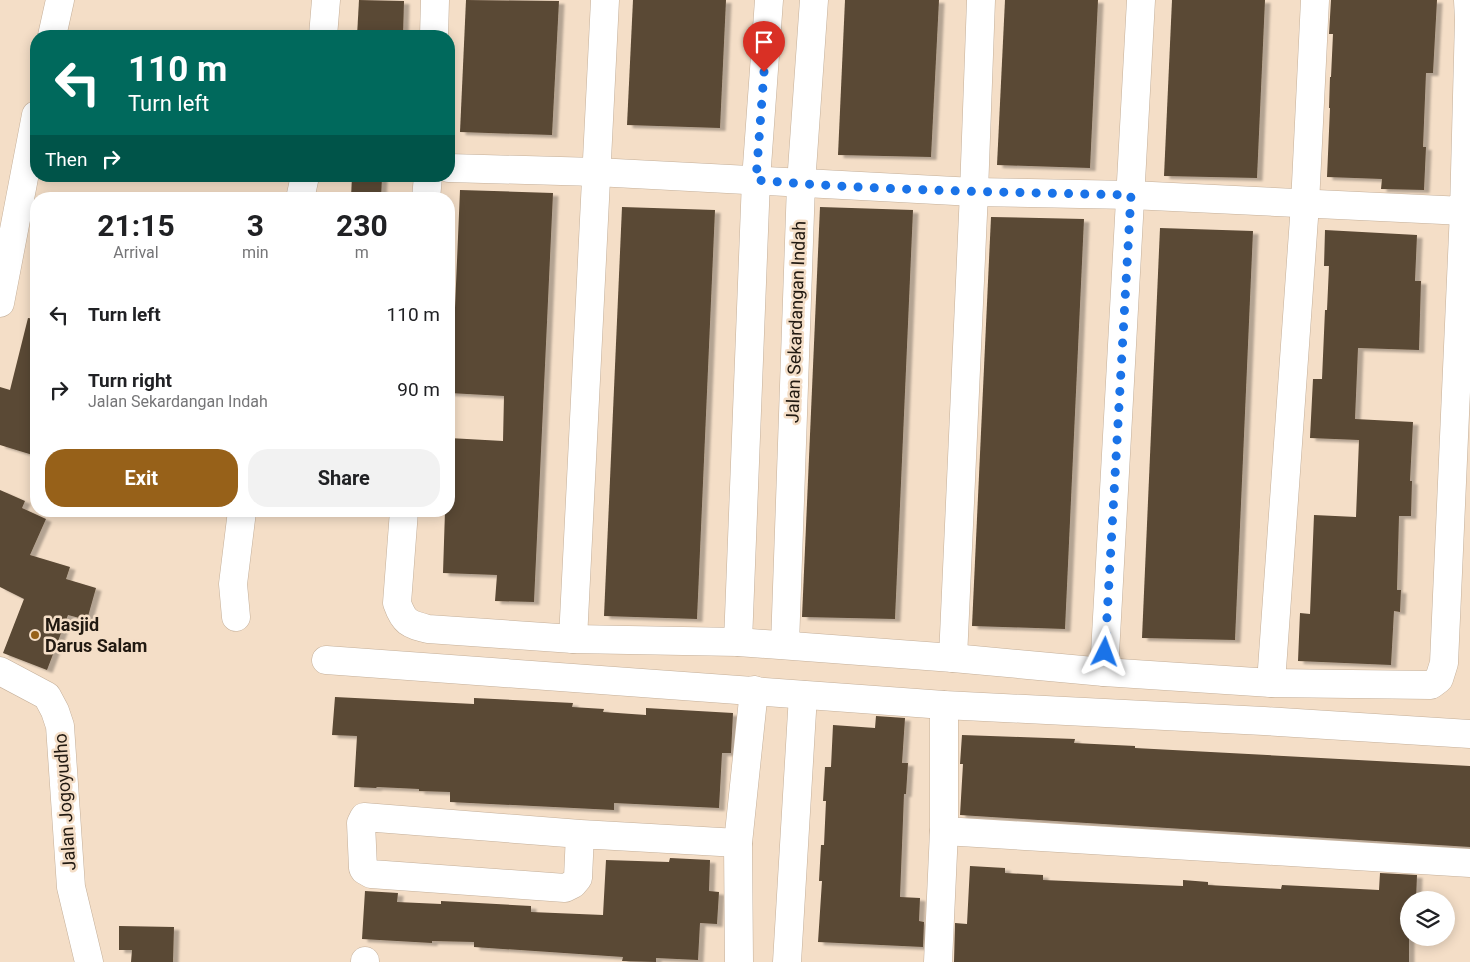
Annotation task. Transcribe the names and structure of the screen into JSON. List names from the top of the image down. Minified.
{"streets":{"street":["Jalan Sekardangan Indah","Jalan Jogoyudho"]},"places":["Masjid Darus Salam"],"page":{"turn":["110 m","Turn left"],"then":"Then","eta":["21:15","Arrival","3","min","230","m"],"list":[{"name":"Turn left","value":"110 m"},{"name":"Turn right","note":"Jalan Sekardangan Indah","value":"90 m"}],"buttons":["Exit","Share"]}}
